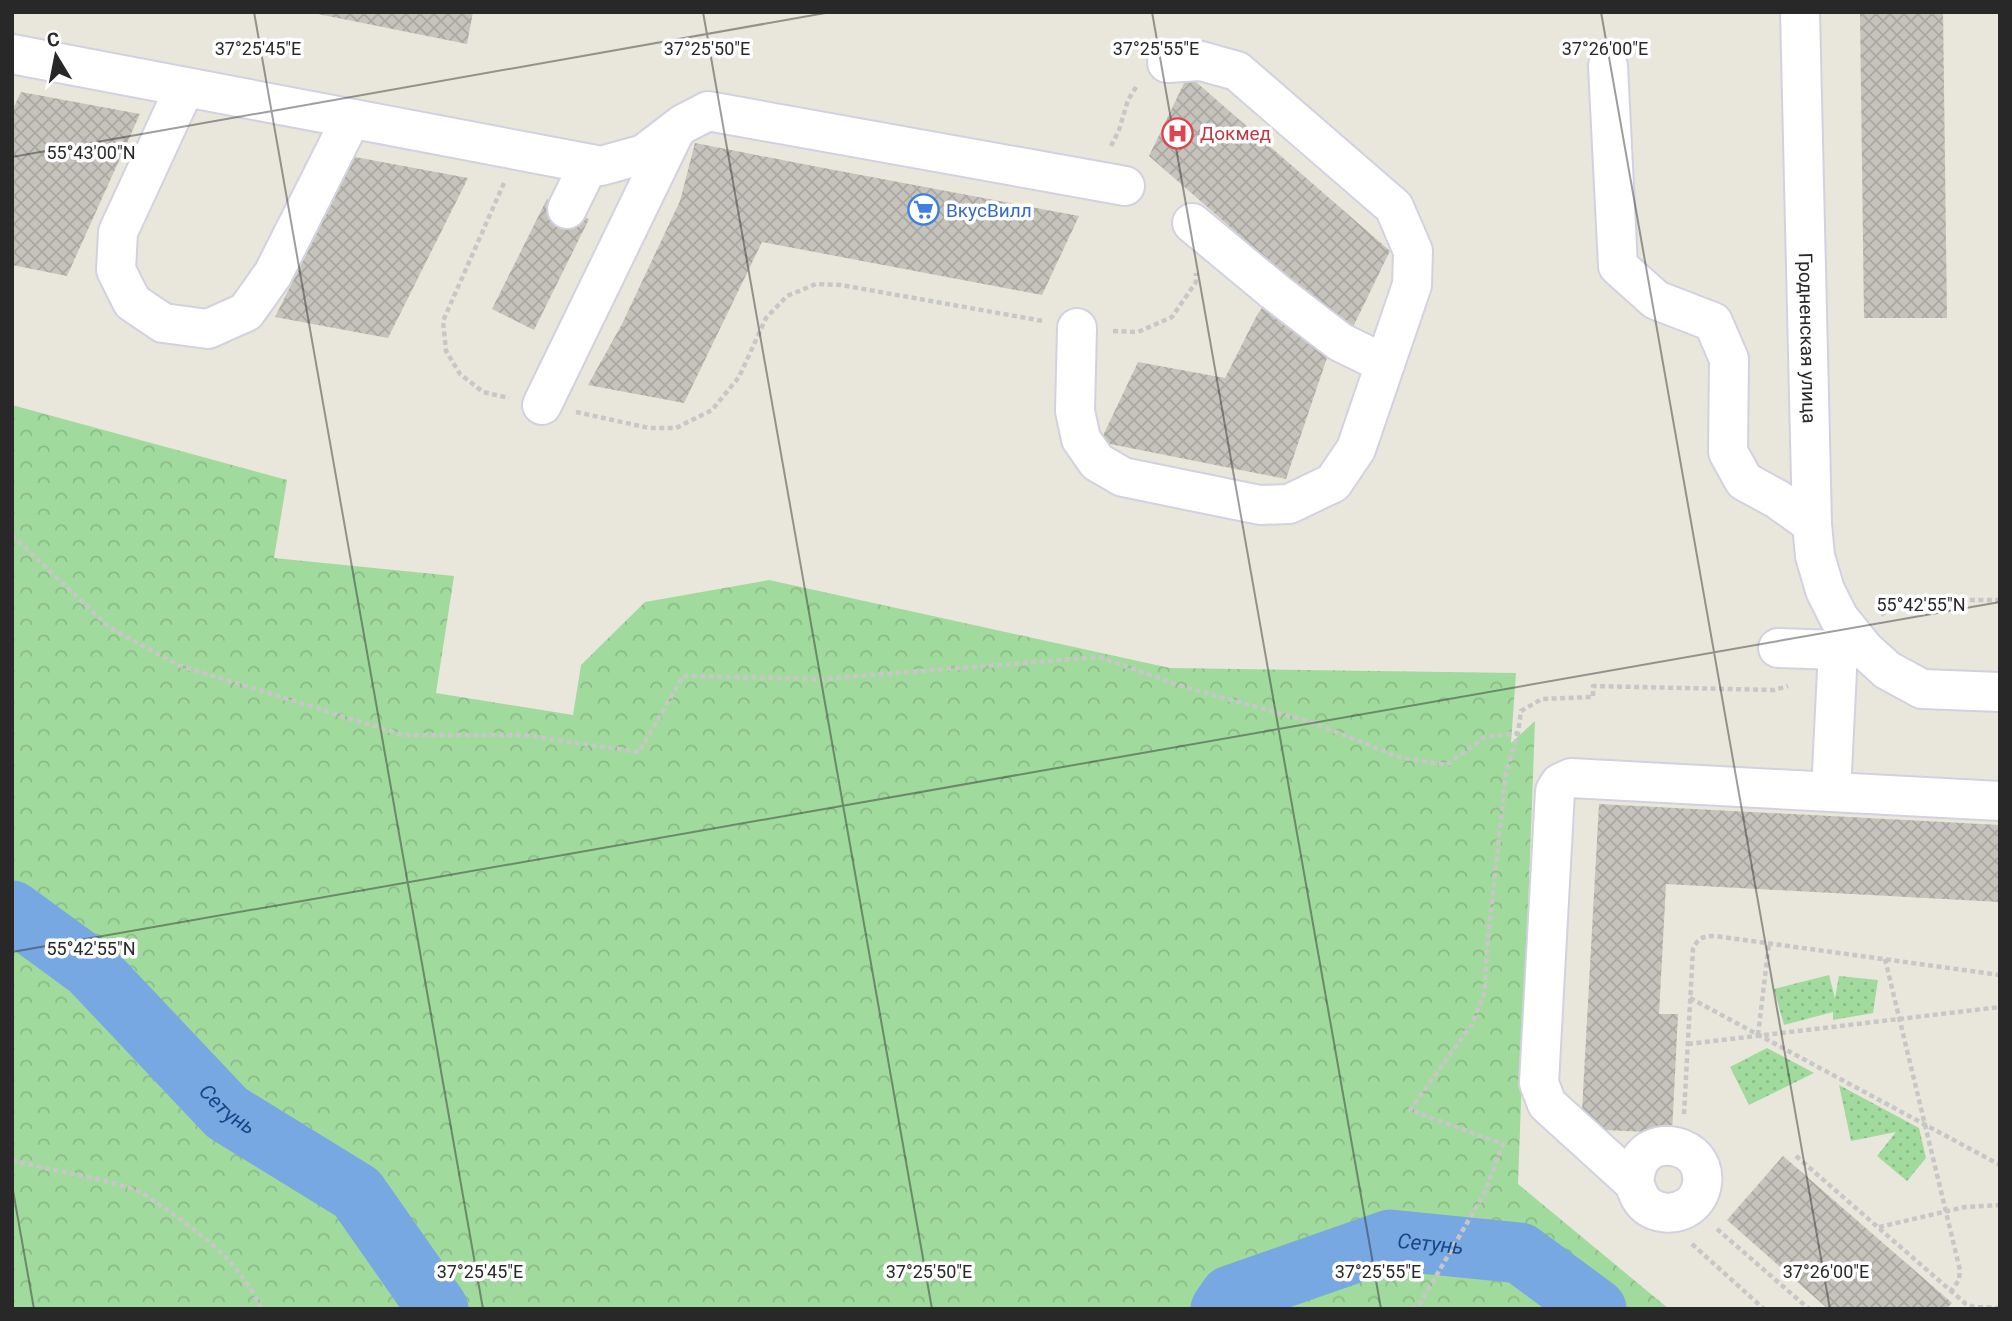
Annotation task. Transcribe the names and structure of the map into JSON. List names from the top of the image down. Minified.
{"streets":{"street":["Гродненская улица"]},"water":["Сетунь"],"places":{"hospital":["Докмед"],"supermarket":["ВкусВилл"]},"north":"top","coordinates":["37°25'45\"E","37°25'50\"E","37°25'55\"E","37°26'00\"E","55°43'00\"N","55°42'55\"N"]}
